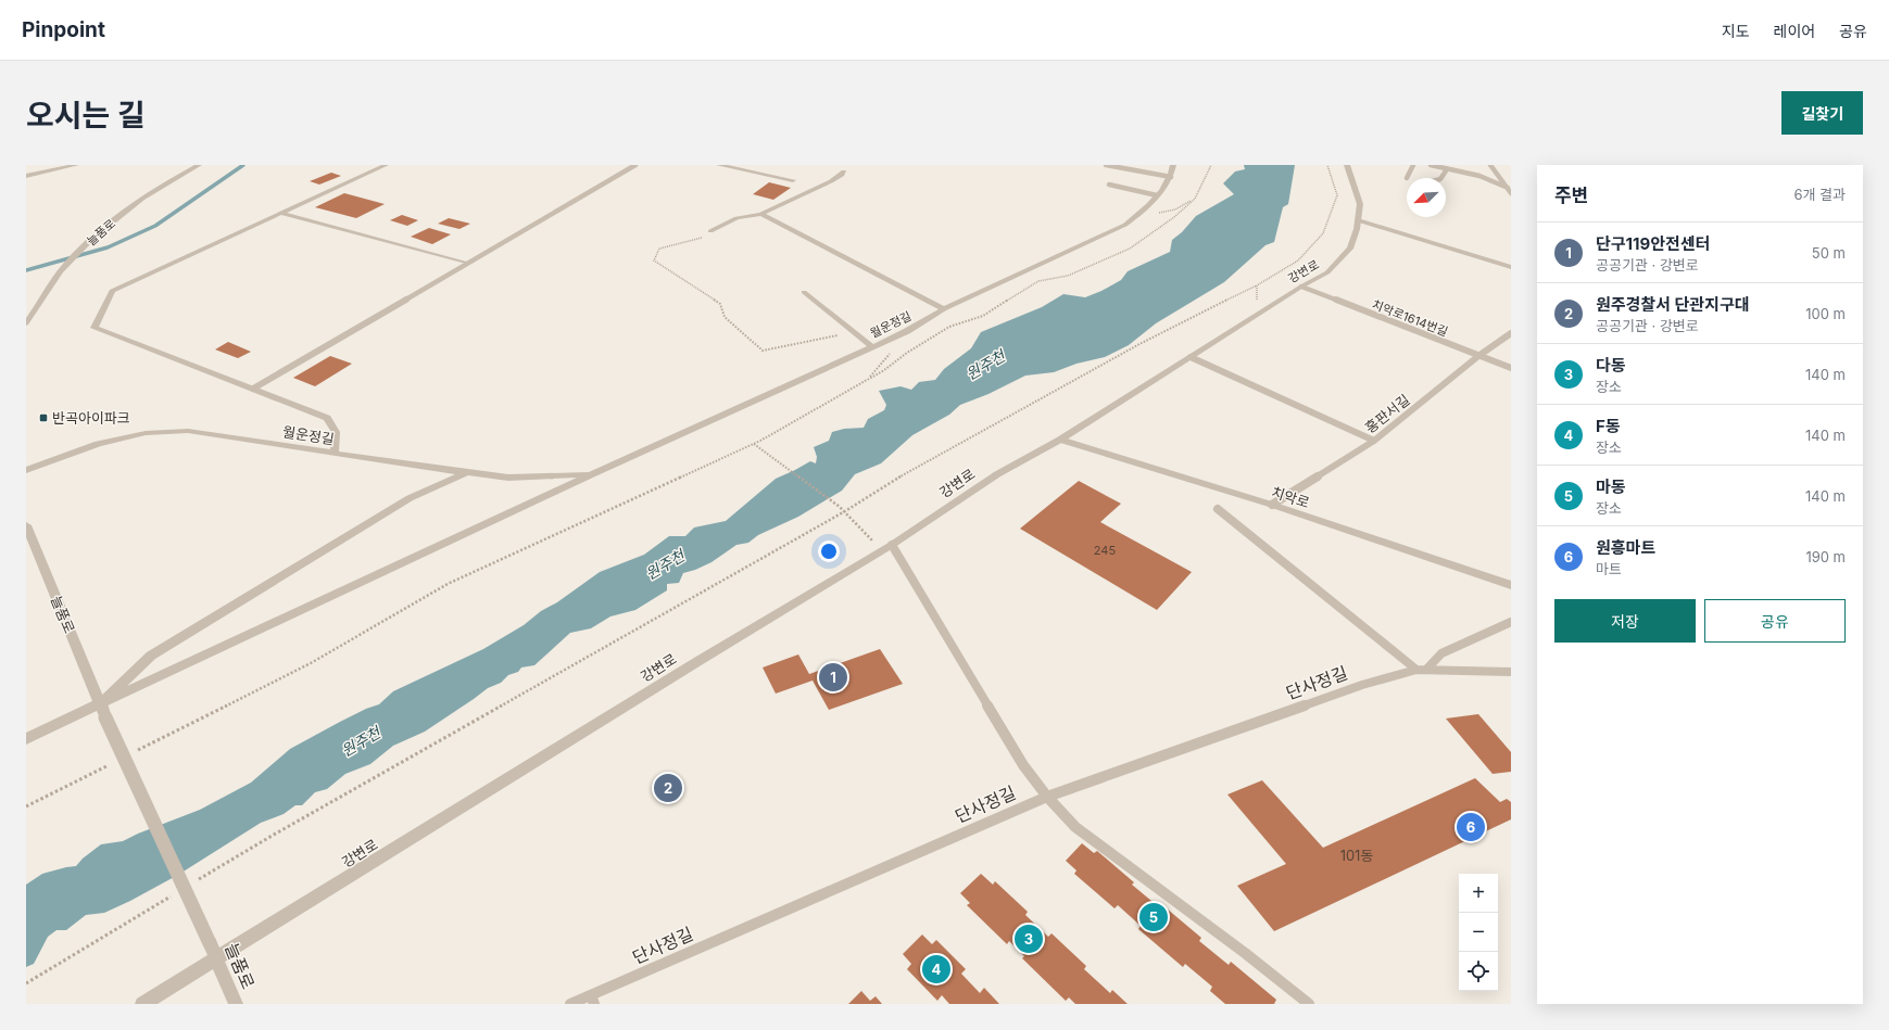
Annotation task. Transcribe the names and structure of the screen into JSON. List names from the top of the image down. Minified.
{"streets":{"street":["늘품로","강변로","월운정길","치악로"],"lane":["치악로1614번길","홍판서길","단사정길"]},"crossings":[["늘품로","강변로"],["늘품로","월운정길"],["강변로","치악로1614번길"],["강변로","치악로"],["치악로1614번길","홍판서길"],["홍판서길","치악로"]],"water":["원주천"],"places":{"transit":["반곡아이파크"]},"house_numbers":["245","101동"],"north":"bottom left","page":{"header":"Pinpoint","nav":["지도","레이어","공유"],"title":"오시는 길","buttons":["길찾기",["저장","공유"]],"heading":["주변","6개 결과"],"list":[{"mark":"1","name":"단구119안전센터","note":"공공기관 · 강변로","value":"50 m"},{"mark":"2","name":"원주경찰서 단관지구대","note":"공공기관 · 강변로","value":"100 m"},{"mark":"3","name":"다동","note":"장소","value":"140 m"},{"mark":"4","name":"F동","note":"장소","value":"140 m"},{"mark":"5","name":"마동","note":"장소","value":"140 m"},{"mark":"6","name":"원흥마트","note":"마트","value":"190 m"}],"pins":["1","2","6","5","3","4"],"map_buttons":["+","−"]}}
